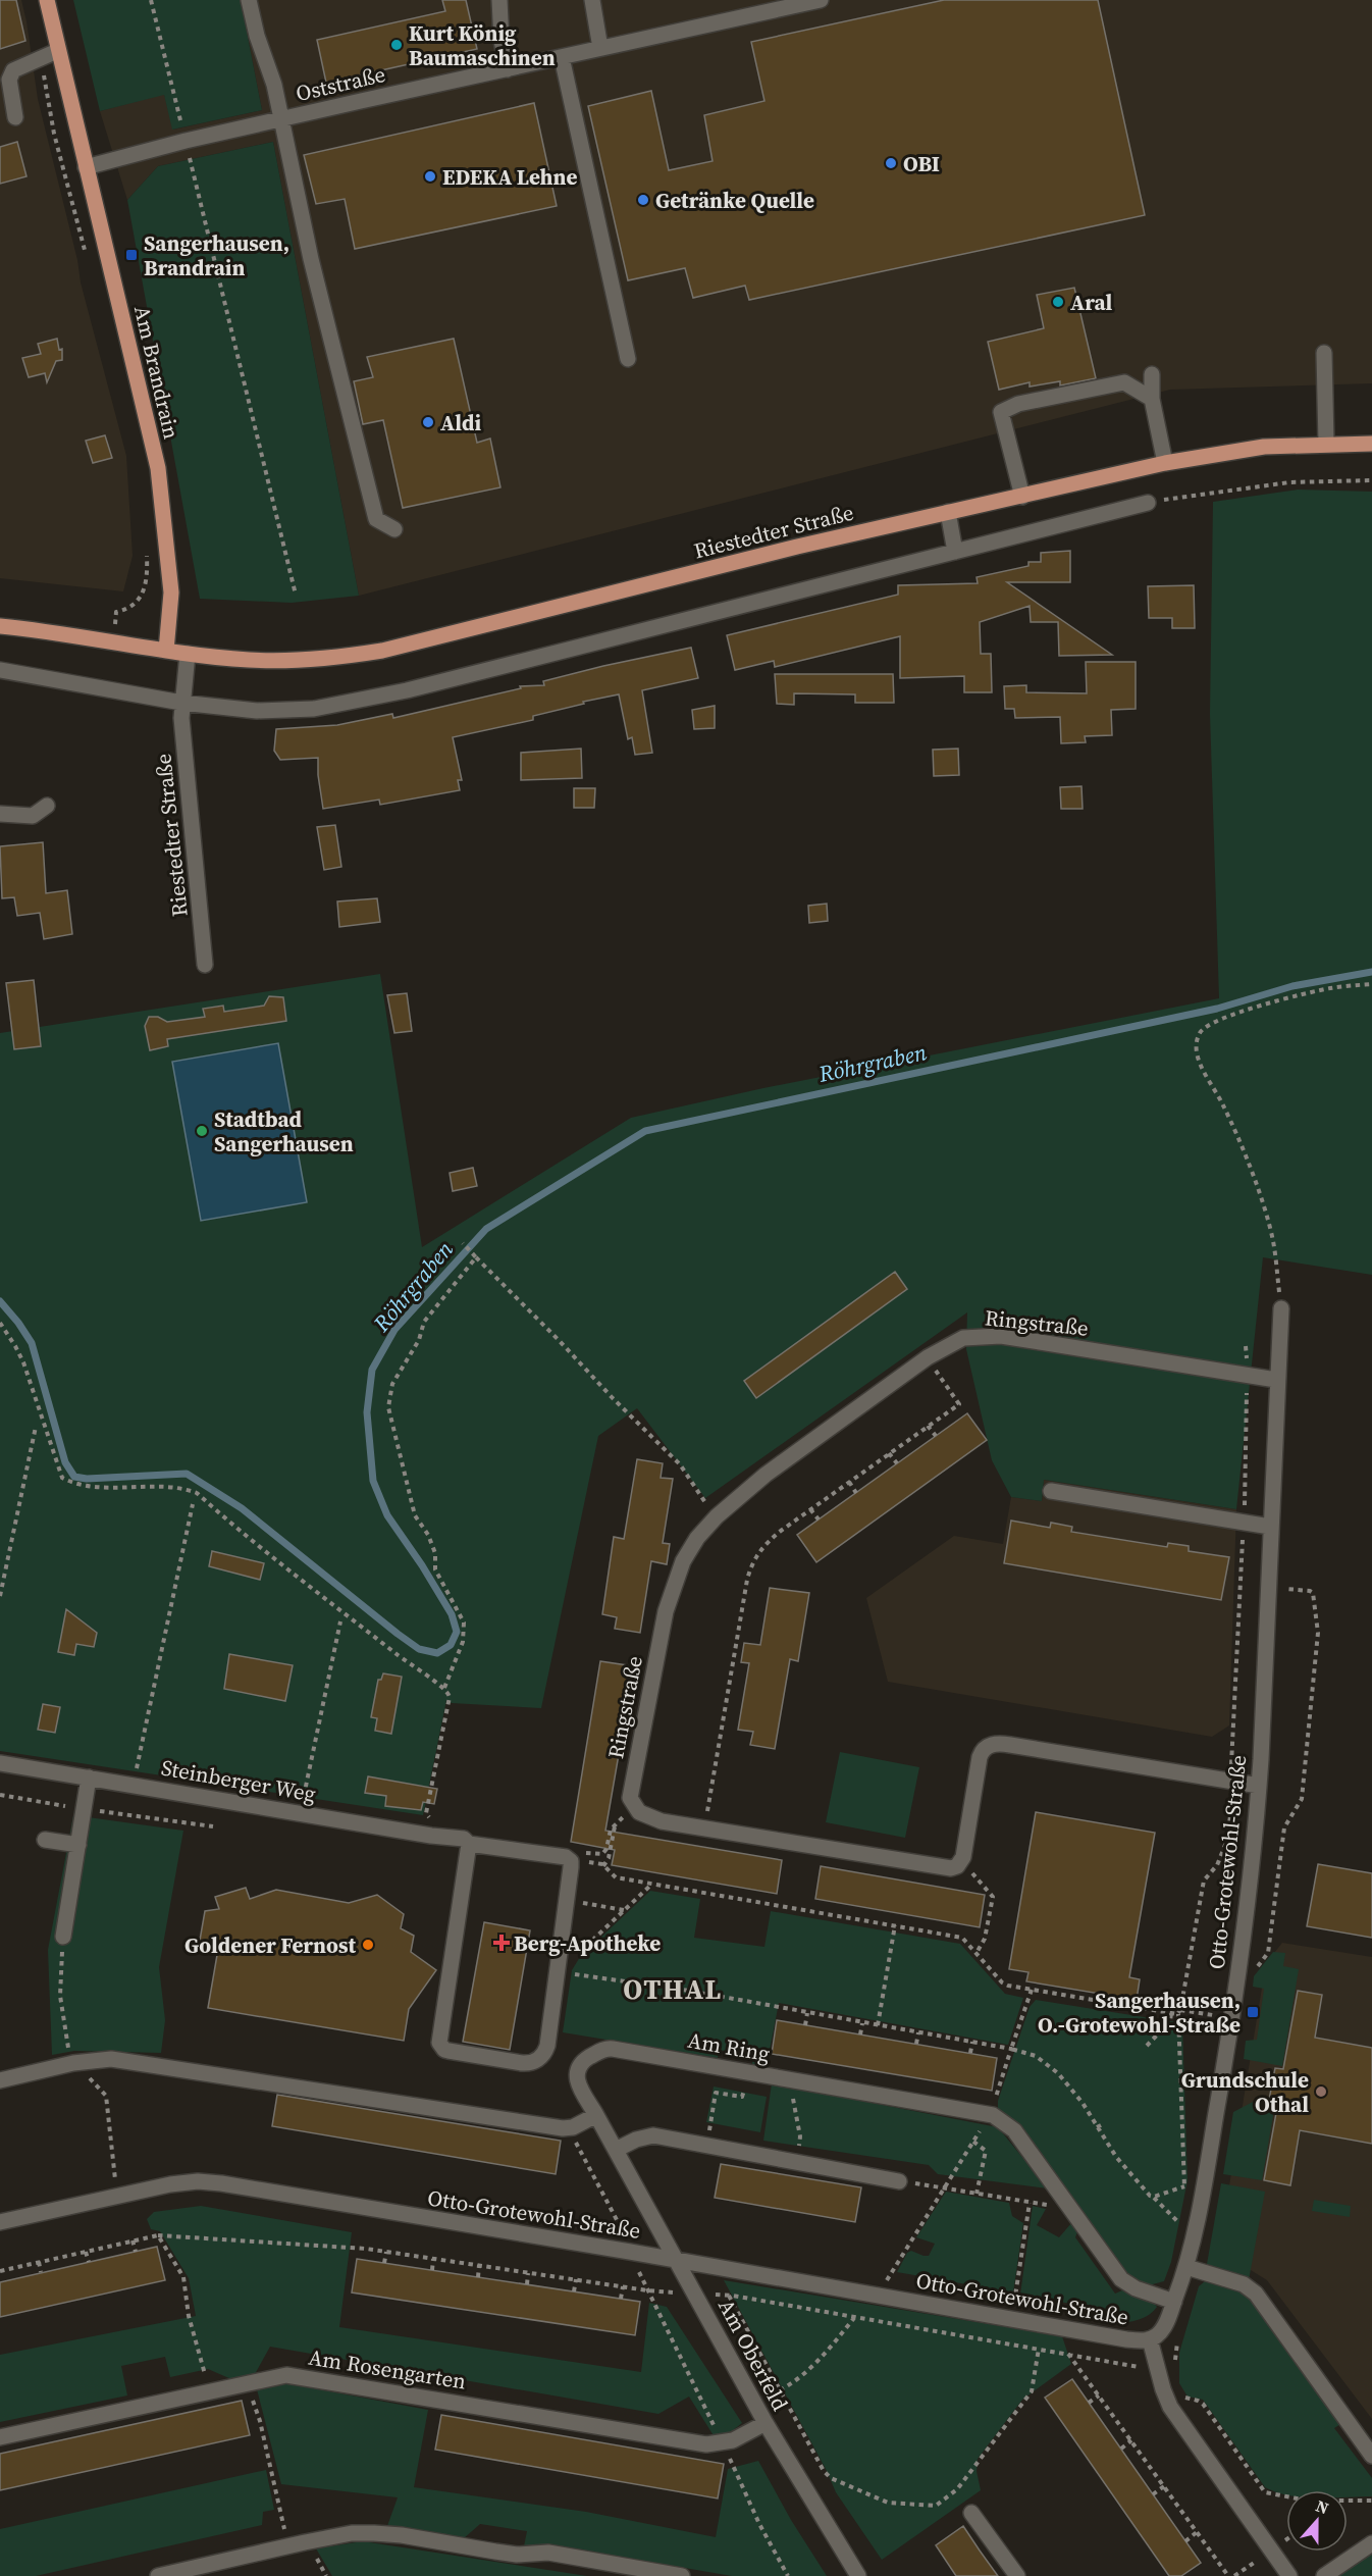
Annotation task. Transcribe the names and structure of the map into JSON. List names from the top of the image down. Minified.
{"streets":{"main road":["Am Brandrain","Riestedter Straße"],"street":["Oststraße","Ringstraße","Steinberger Weg","Otto-Grotewohl-Straße","Am Ring","Am Oberfeld","Am Rosengarten"]},"crossings":[["Oststraße","Am Brandrain"],["Am Brandrain","Riestedter Straße"],["Ringstraße","Otto-Grotewohl-Straße"],["Otto-Grotewohl-Straße","Am Ring"],["Otto-Grotewohl-Straße","Am Oberfeld"],["Am Ring","Am Oberfeld"],["Am Oberfeld","Am Rosengarten"]],"districts":["OTHAL"],"water":["Röhrgraben"],"places":{"other":["Kurt König Baumaschinen","OBI","EDEKA Lehne","Getränke Quelle","Aral","Aldi","Stadtbad Sangerhausen","Goldener Fernost","Grundschule Othal"],"transit":["Sangerhausen, Brandrain","Sangerhausen, O.-Grotewohl-Straße"],"health":["Berg-Apotheke"]},"north":"top"}
